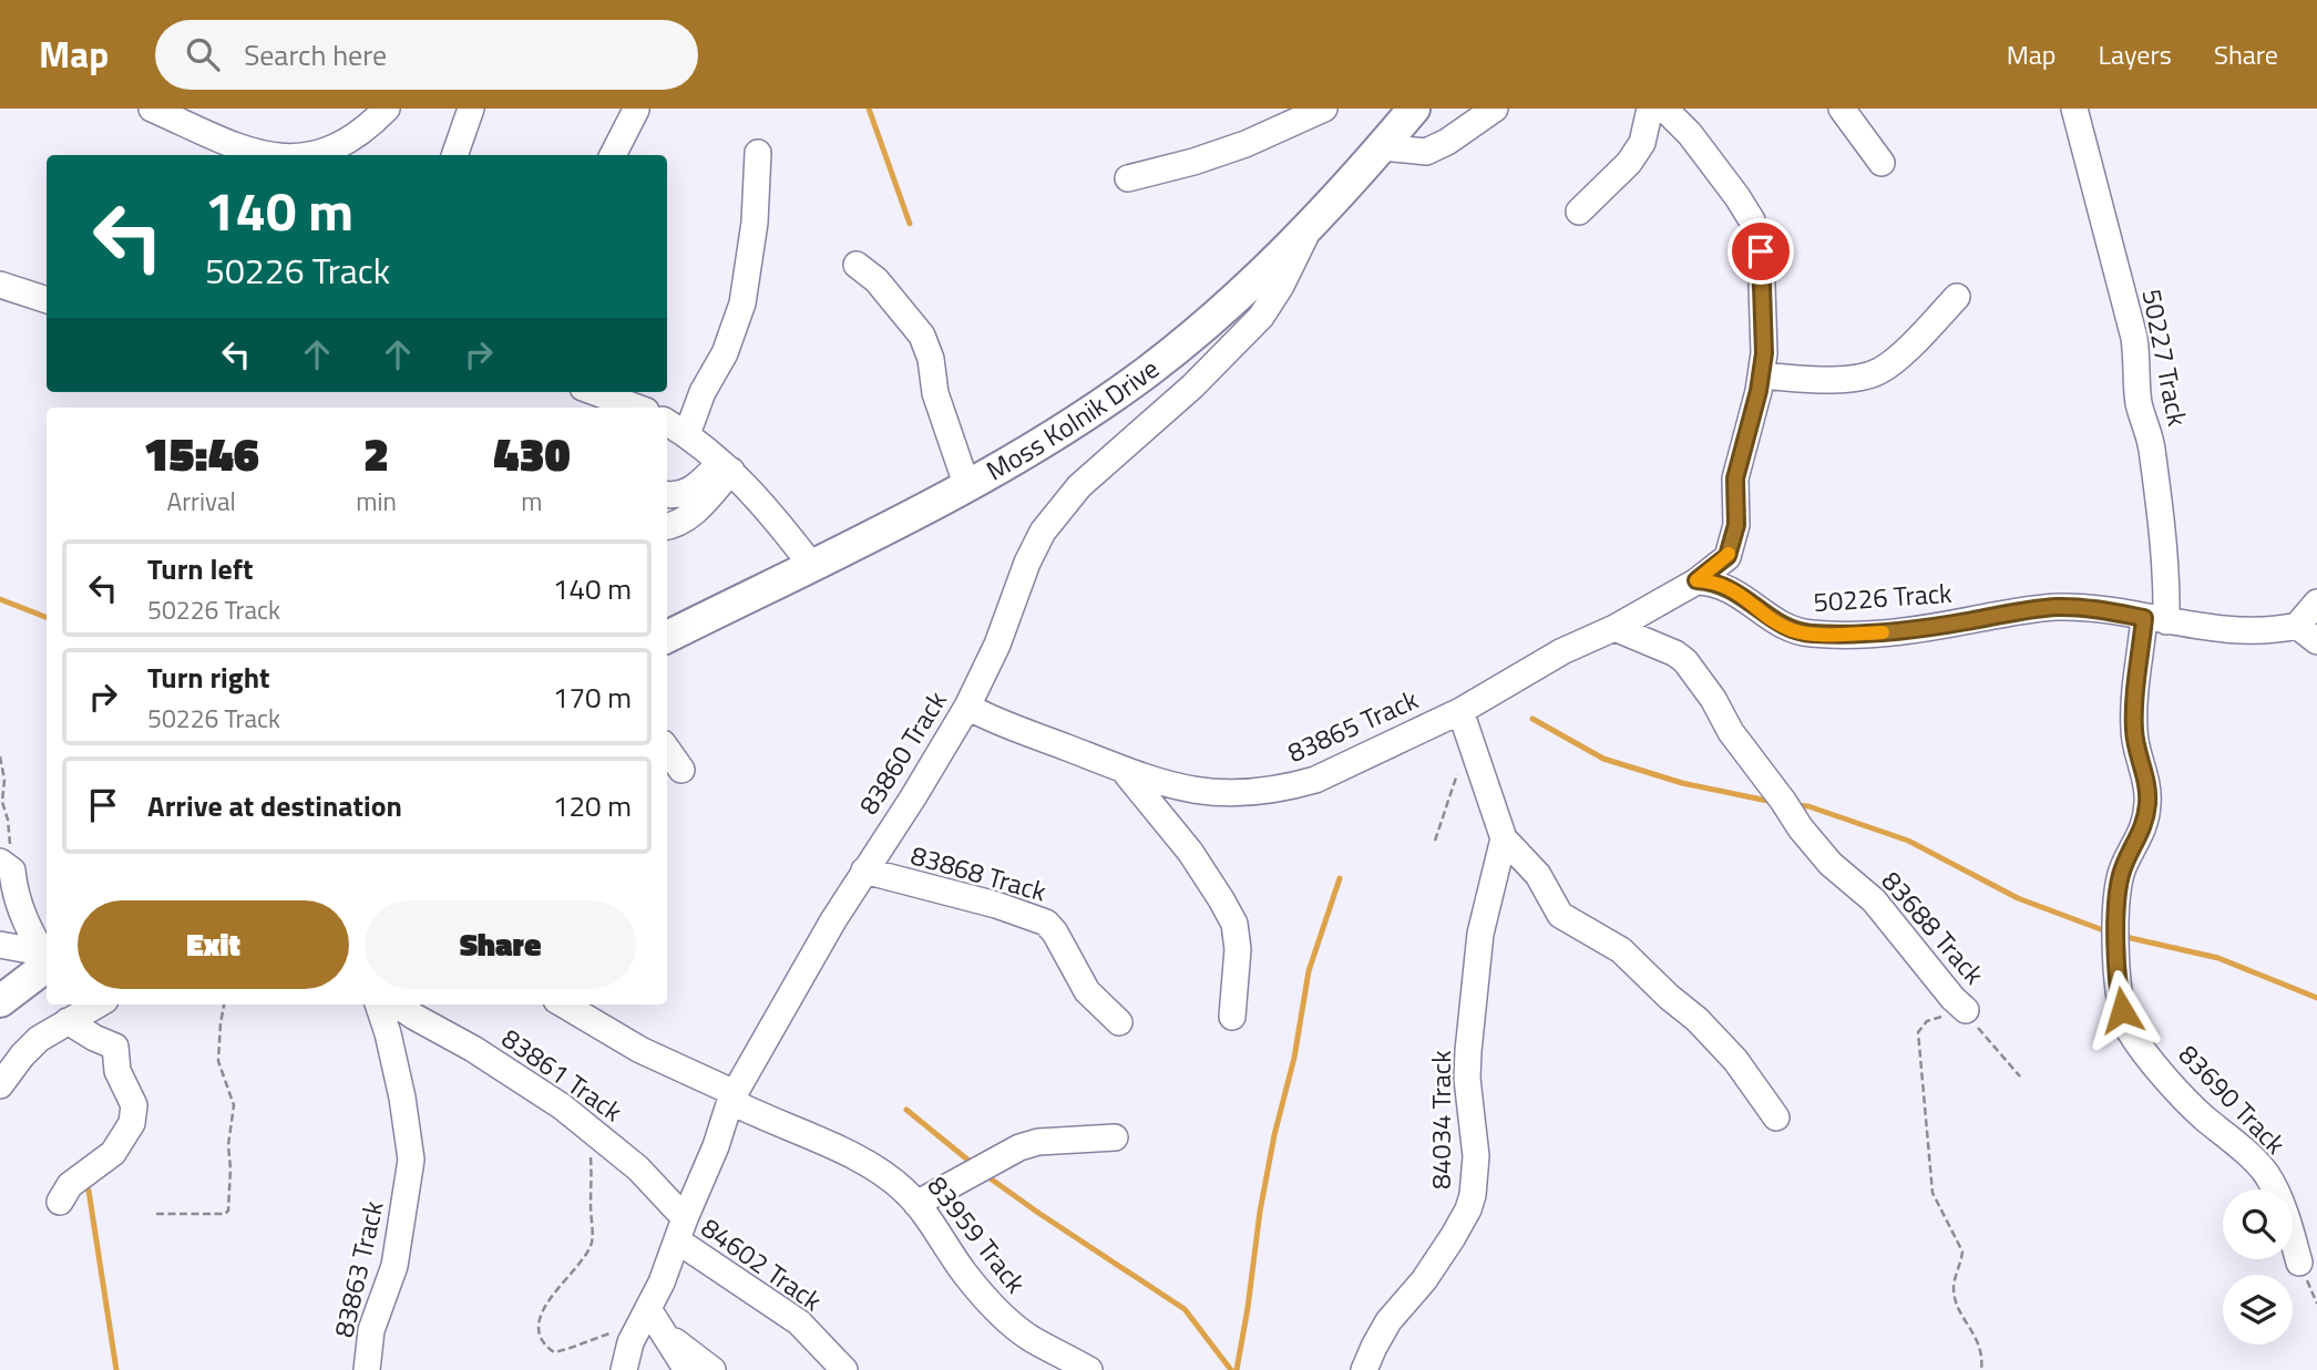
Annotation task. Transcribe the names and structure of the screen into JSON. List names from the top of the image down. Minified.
{"streets":{"main road":["Moss Kolnik Drive"],"street":["50227 Track","50226 Track","83865 Track","83860 Track","83868 Track","83688 Track","83861 Track","83690 Track","84034 Track","83959 Track","84602 Track","83863 Track"]},"crossings":[["50227 Track","50226 Track"],["50227 Track","83690 Track"],["Moss Kolnik Drive","83860 Track"],["50226 Track","83865 Track"],["50226 Track","83690 Track"],["83865 Track","83860 Track"],["83865 Track","83688 Track"],["83860 Track","83868 Track"],["83860 Track","83861 Track"],["83860 Track","83959 Track"],["83860 Track","84602 Track"],["83861 Track","84602 Track"]],"page":{"header":"Map","search":"Search here","nav":["Map","Layers","Share"],"turn":["140 m","50226 Track"],"eta":["15:46","Arrival","2","min","430","m"],"list":[{"name":"Turn left","note":"50226 Track","value":"140 m"},{"name":"Turn right","note":"50226 Track","value":"170 m"},{"name":"Arrive at destination","value":"120 m"}],"buttons":["Exit","Share"]}}
